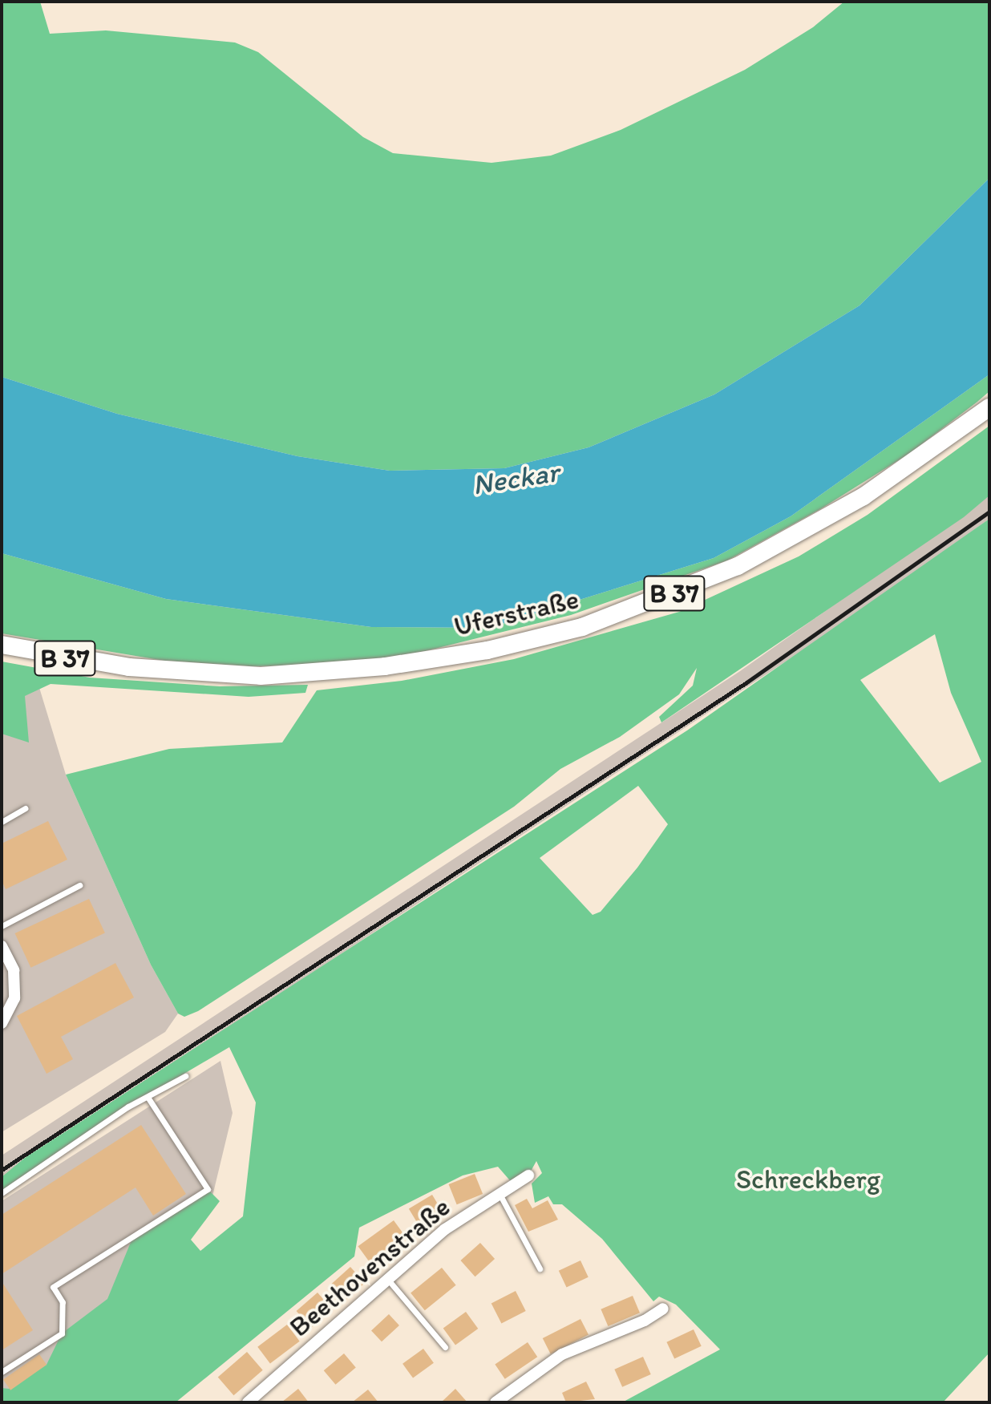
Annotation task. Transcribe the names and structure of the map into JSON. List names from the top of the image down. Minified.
{"streets":{"main road":["B 37","Uferstraße"],"street":["Beethovenstraße"]},"water":["Neckar"],"parks":["Schreckberg"]}
